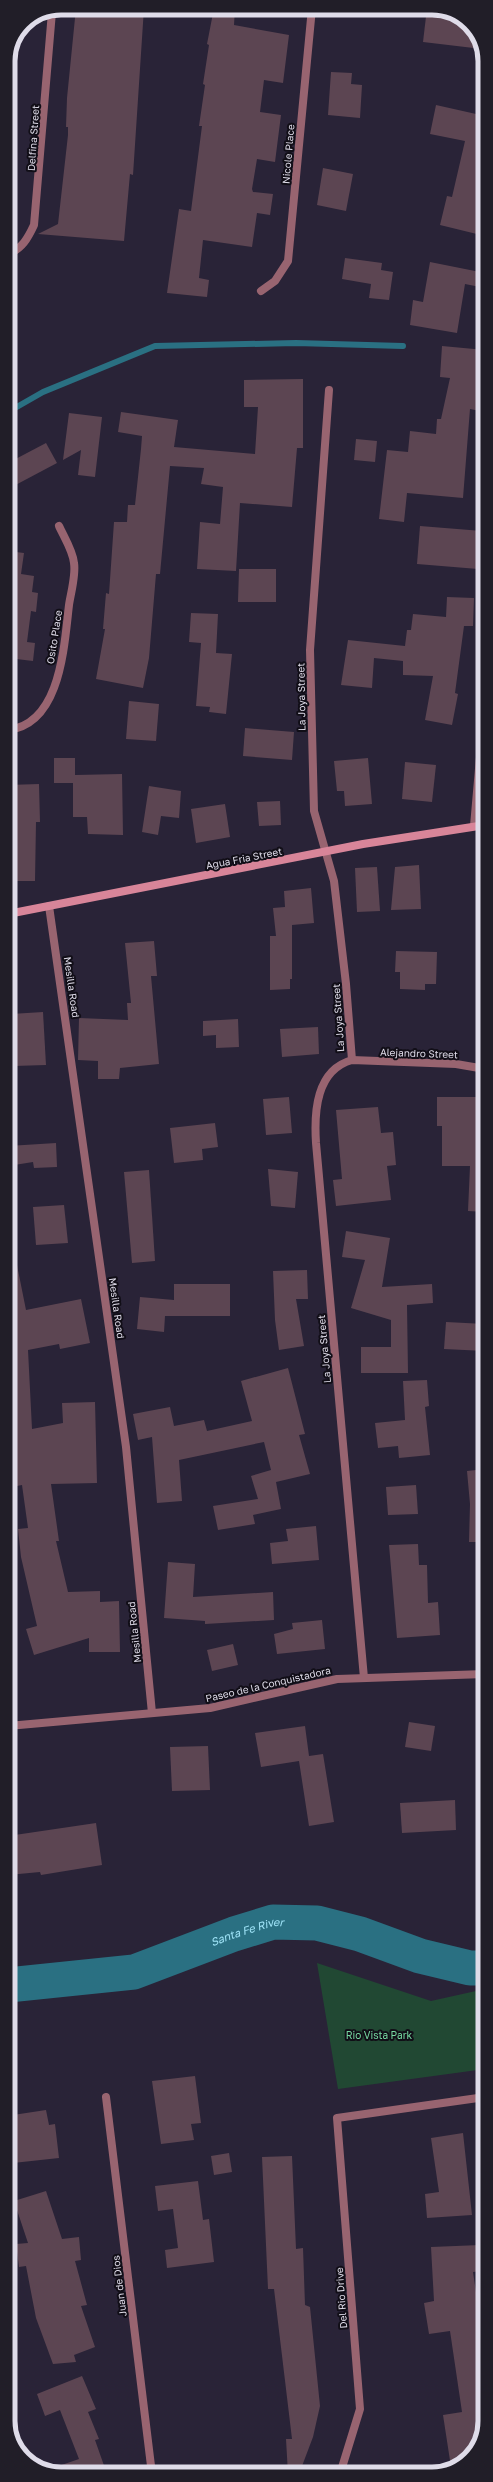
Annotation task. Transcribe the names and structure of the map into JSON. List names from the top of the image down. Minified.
{"streets":{"street":["Delfina Street","Nicole Place","Osito Place","La Joya Street","Agua Fria Street","Mesilla Road","Alejandro Street","Paseo de la Conquistadora","Juan de Dios","Del Rio Drive"]},"crossings":[["La Joya Street","Agua Fria Street"],["La Joya Street","Alejandro Street"],["La Joya Street","Paseo de la Conquistadora"],["Agua Fria Street","Mesilla Road"],["Mesilla Road","Paseo de la Conquistadora"]],"water":["Santa Fe River"],"parks":["Rio Vista Park"]}
